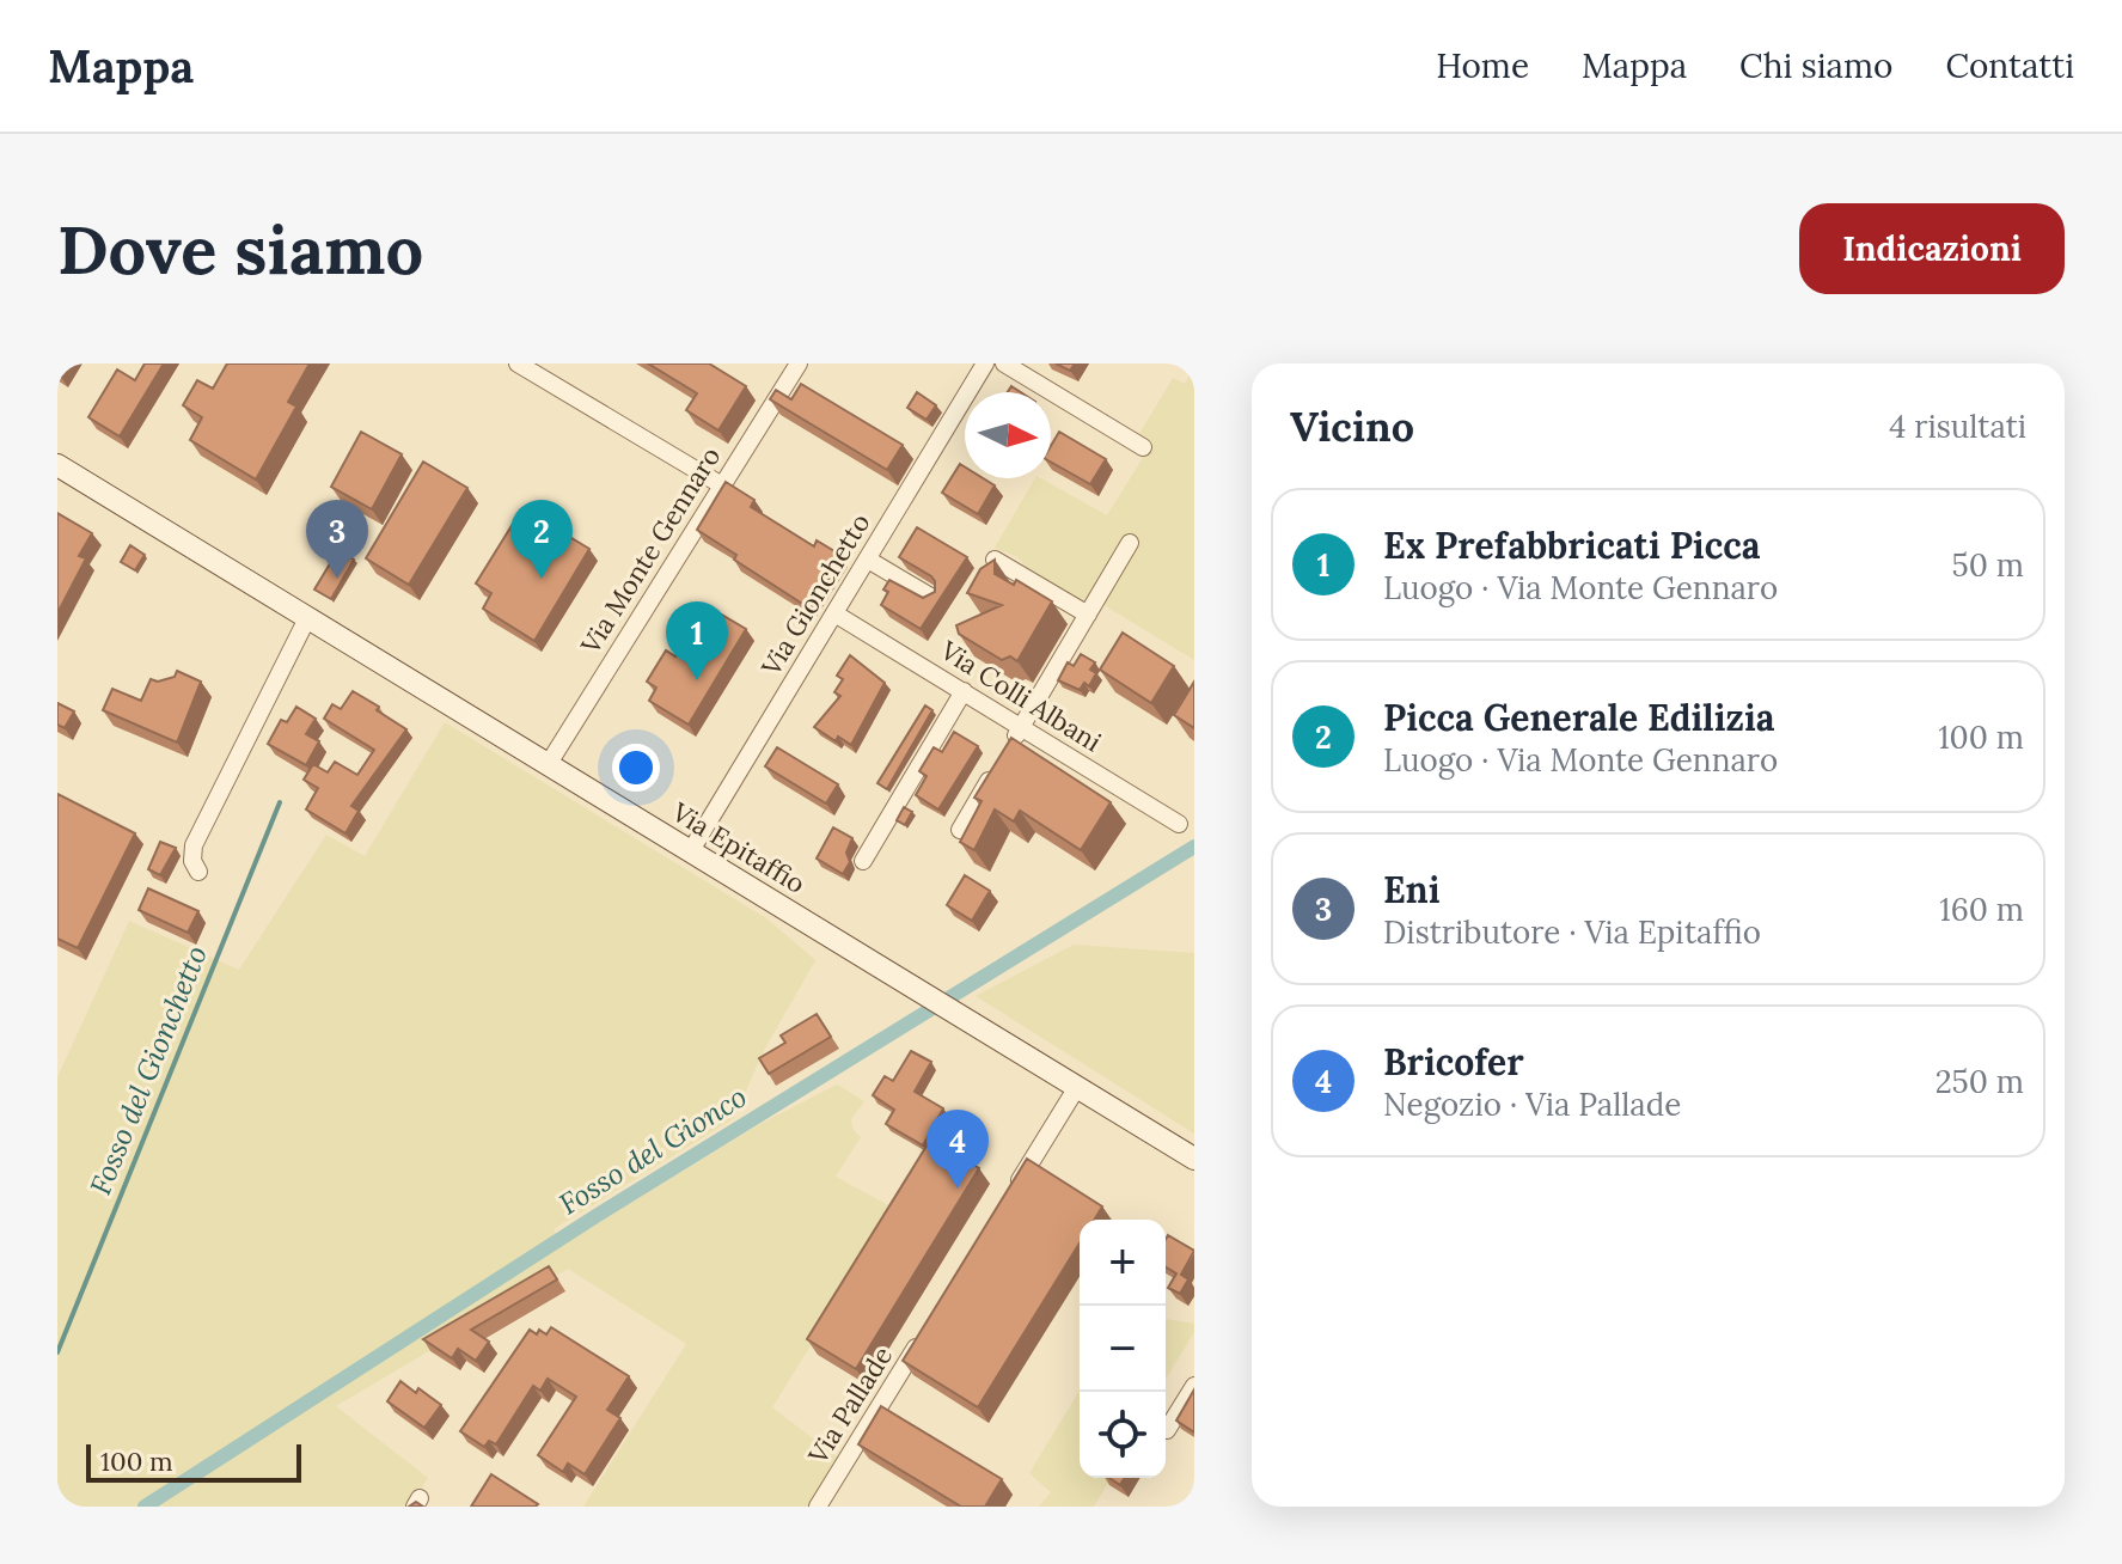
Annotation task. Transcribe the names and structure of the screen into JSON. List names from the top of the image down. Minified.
{"streets":{"main road":["Via Epitaffio"],"street":["Via Monte Gennaro","Via Gionchetto","Via Colli Albani","Via Pallade"]},"crossings":[["Via Monte Gennaro","Via Epitaffio"],["Via Gionchetto","Via Colli Albani"],["Via Gionchetto","Via Epitaffio"]],"water":["Fosso del Gionchetto","Fosso del Gionco"],"scale_bar":"100 m","north":"right","page":{"header":"Mappa","nav":["Home","Mappa","Chi siamo","Contatti"],"buttons":"Indicazioni","title":"Dove siamo","heading":["Vicino","4 risultati"],"list":[{"mark":"1","name":"Ex Prefabbricati Picca","note":"Luogo · Via Monte Gennaro","value":"50 m"},{"mark":"2","name":"Picca Generale Edilizia","note":"Luogo · Via Monte Gennaro","value":"100 m"},{"mark":"3","name":"Eni","note":"Distributore · Via Epitaffio","value":"160 m"},{"mark":"4","name":"Bricofer","note":"Negozio · Via Pallade","value":"250 m"}],"pins":["2","3","1","4"],"map_buttons":["+","−"],"scale":"100 m"}}
